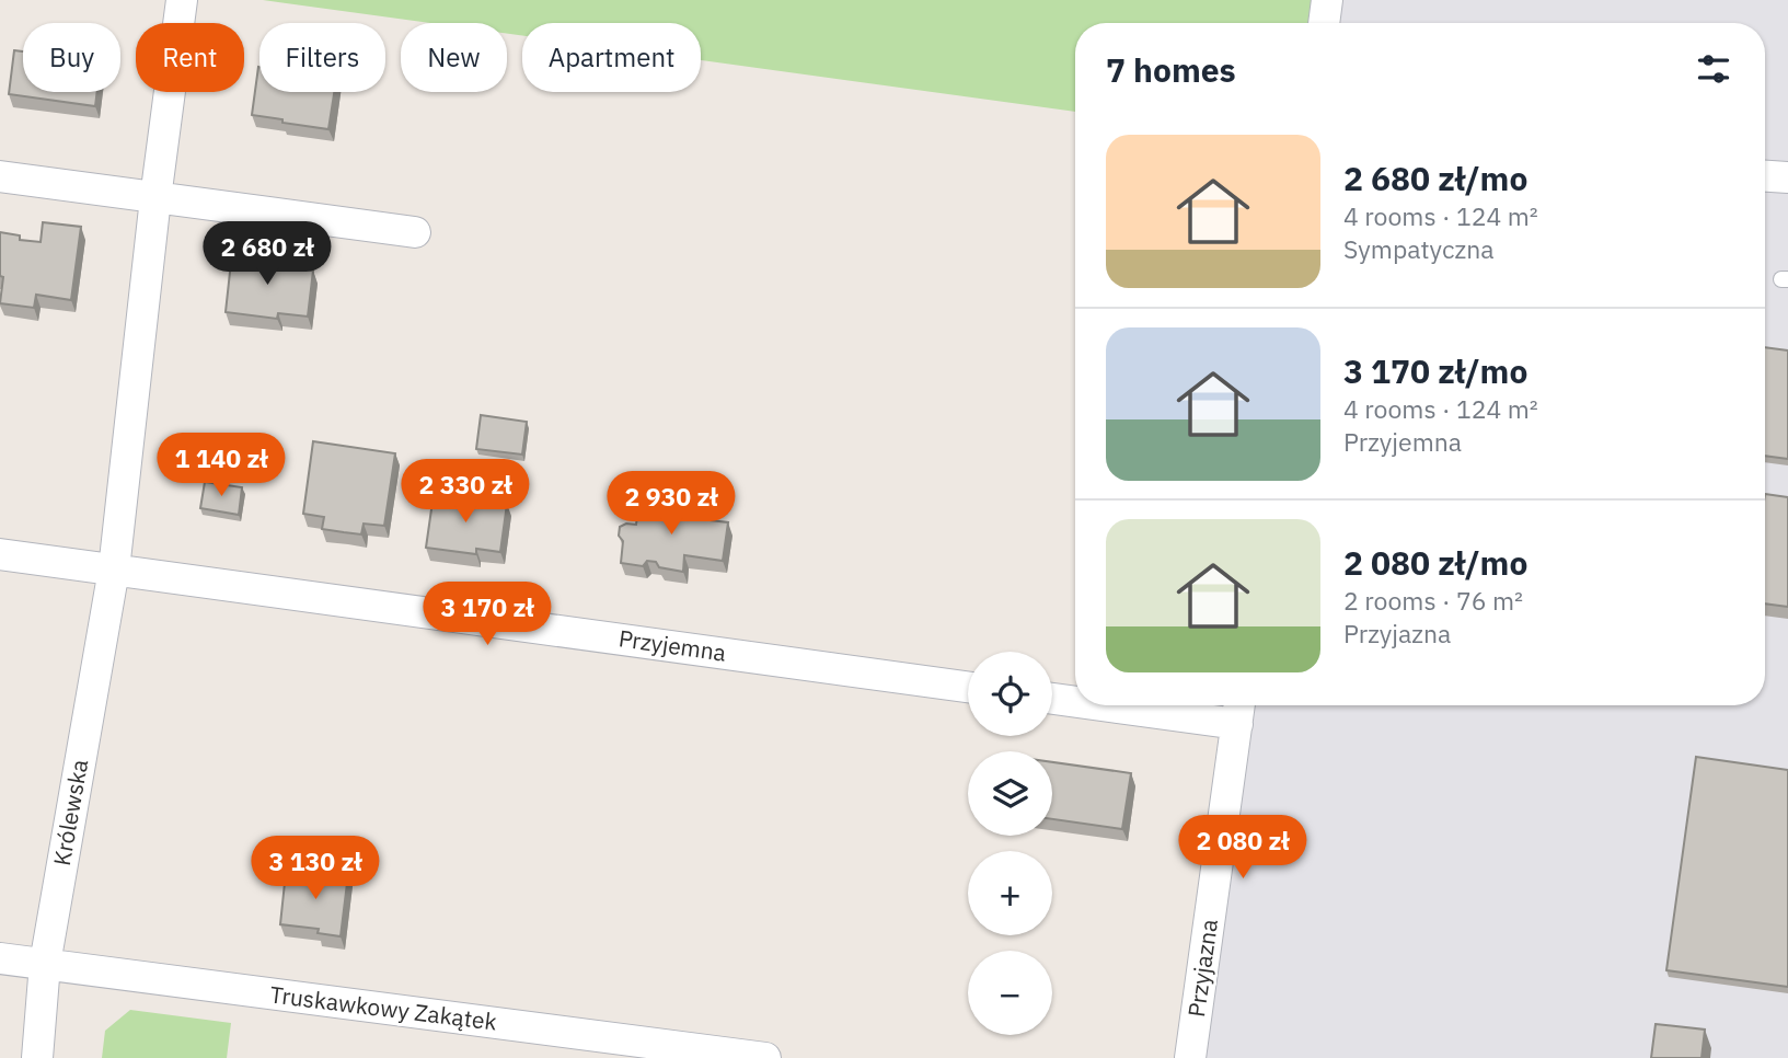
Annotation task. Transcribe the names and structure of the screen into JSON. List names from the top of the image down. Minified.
{"streets":{"street":["Przyjemna","Królewska","Przyjazna","Truskawkowy Zakątek"]},"crossings":[["Przyjemna","Królewska"],["Królewska","Truskawkowy Zakątek"]],"page":{"chip":["Buy","Rent","Filters","New","Apartment"],"heading":"7 homes","list":[{"name":"2 680 zł/mo","note":"4 rooms · 124 m² · Sympatyczna"},{"name":"3 170 zł/mo","note":"4 rooms · 124 m² · Przyjemna"},{"name":"2 080 zł/mo","note":"2 rooms · 76 m² · Przyjazna"}],"price":["2 680 zł","1 140 zł","2 330 zł","2 930 zł","3 170 zł","2 080 zł","3 130 zł"],"map_buttons":["+","−"]}}
